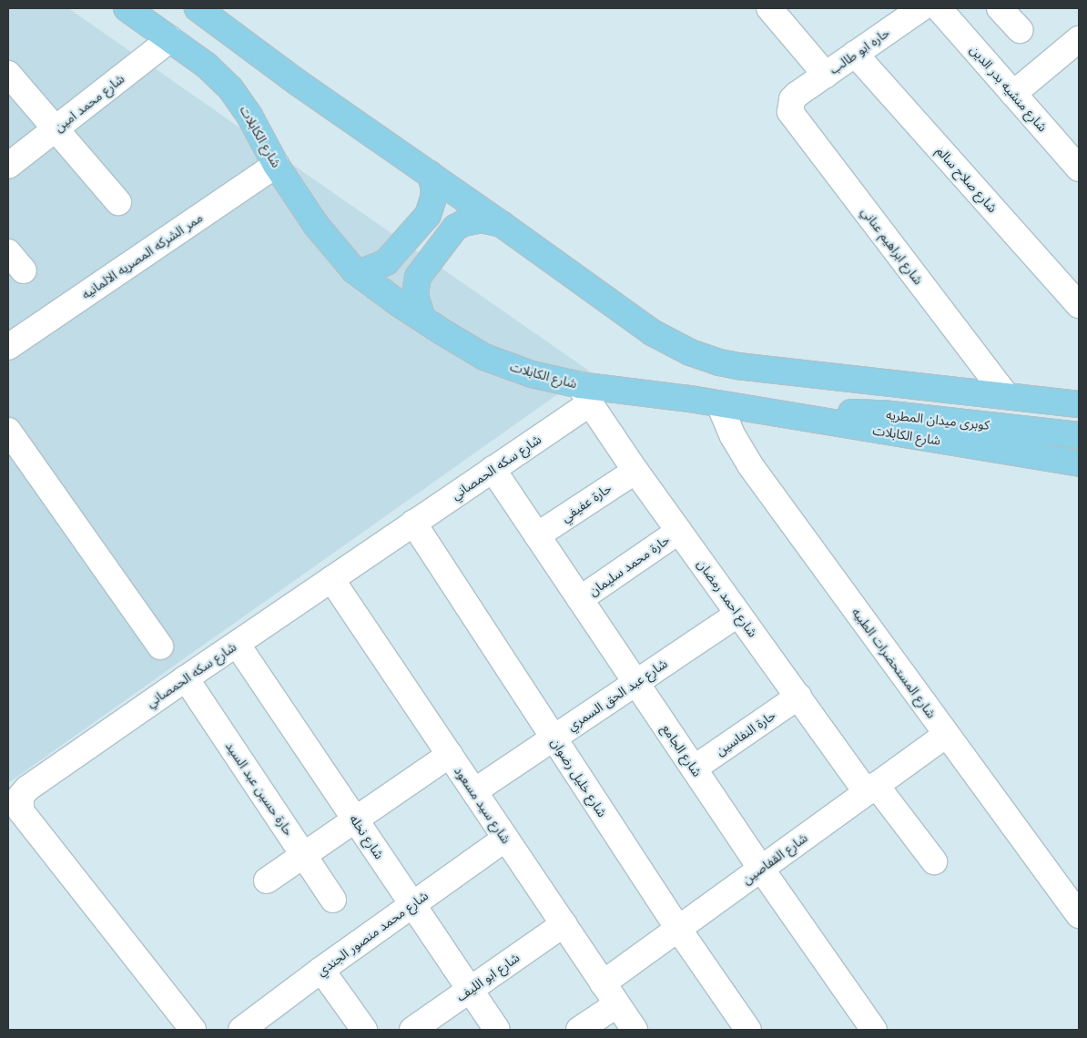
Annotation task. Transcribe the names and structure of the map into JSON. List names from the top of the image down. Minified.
{"streets":{"main road":["شارع الكابلات","كوبرى ميدان المطريه"],"street":["حاره ابو طالب","شارع منشيه بدر الدين","شارع محمد امين","شارع صلاح سالم","شارع ابراهيم عناني","ممر الشركه المصريه الالمانيه","شارع سكه الحمصاني","حارة عفيفي","حارة محمد سليمان","شارع احمد رمضان","شارع المستحضرات الطبيه","شارع عبد الحق السمري","حارة النفاسين","شارع الجامع","شارع خليل رضوان","حارة حسين عبد السيد","شارع سيد مسعود","شارع نخله","شارع القفاصين","شارع محمد منصور الجندي","شارع ابو الليف"]},"crossings":[["حاره ابو طالب","شارع صلاح سالم"],["حاره ابو طالب","شارع ابراهيم عناني"],["شارع محمد امين","شارع الكابلات"],["شارع الكابلات","ممر الشركه المصريه الالمانيه"],["شارع الكابلات","كوبرى ميدان المطريه"],["شارع الكابلات","شارع سكه الحمصاني"],["شارع الكابلات","شارع احمد رمضان"],["شارع الكابلات","شارع المستحضرات الطبيه"],["شارع سكه الحمصاني","شارع احمد رمضان"],["شارع سكه الحمصاني","شارع الجامع"],["شارع سكه الحمصاني","شارع خليل رضوان"],["شارع سكه الحمصاني","حارة حسين عبد السيد"],["شارع سكه الحمصاني","شارع سيد مسعود"],["شارع سكه الحمصاني","شارع نخله"],["حارة عفيفي","شارع احمد رمضان"],["حارة عفيفي","شارع الجامع"],["حارة محمد سليمان","شارع احمد رمضان"],["حارة محمد سليمان","شارع الجامع"],["شارع احمد رمضان","شارع عبد الحق السمري"],["شارع احمد رمضان","حارة النفاسين"],["شارع احمد رمضان","شارع القفاصين"],["شارع المستحضرات الطبيه","شارع القفاصين"],["شارع عبد الحق السمري","شارع الجامع"],["شارع عبد الحق السمري","شارع خليل رضوان"],["شارع عبد الحق السمري","شارع سيد مسعود"],["حارة النفاسين","شارع الجامع"],["شارع الجامع","شارع القفاصين"],["شارع خليل رضوان","شارع القفاصين"],["شارع سيد مسعود","شارع القفاصين"],["شارع سيد مسعود","شارع محمد منصور الجندي"],["شارع سيد مسعود","شارع ابو الليف"],["شارع نخله","شارع محمد منصور الجندي"],["شارع نخله","شارع ابو الليف"]]}
